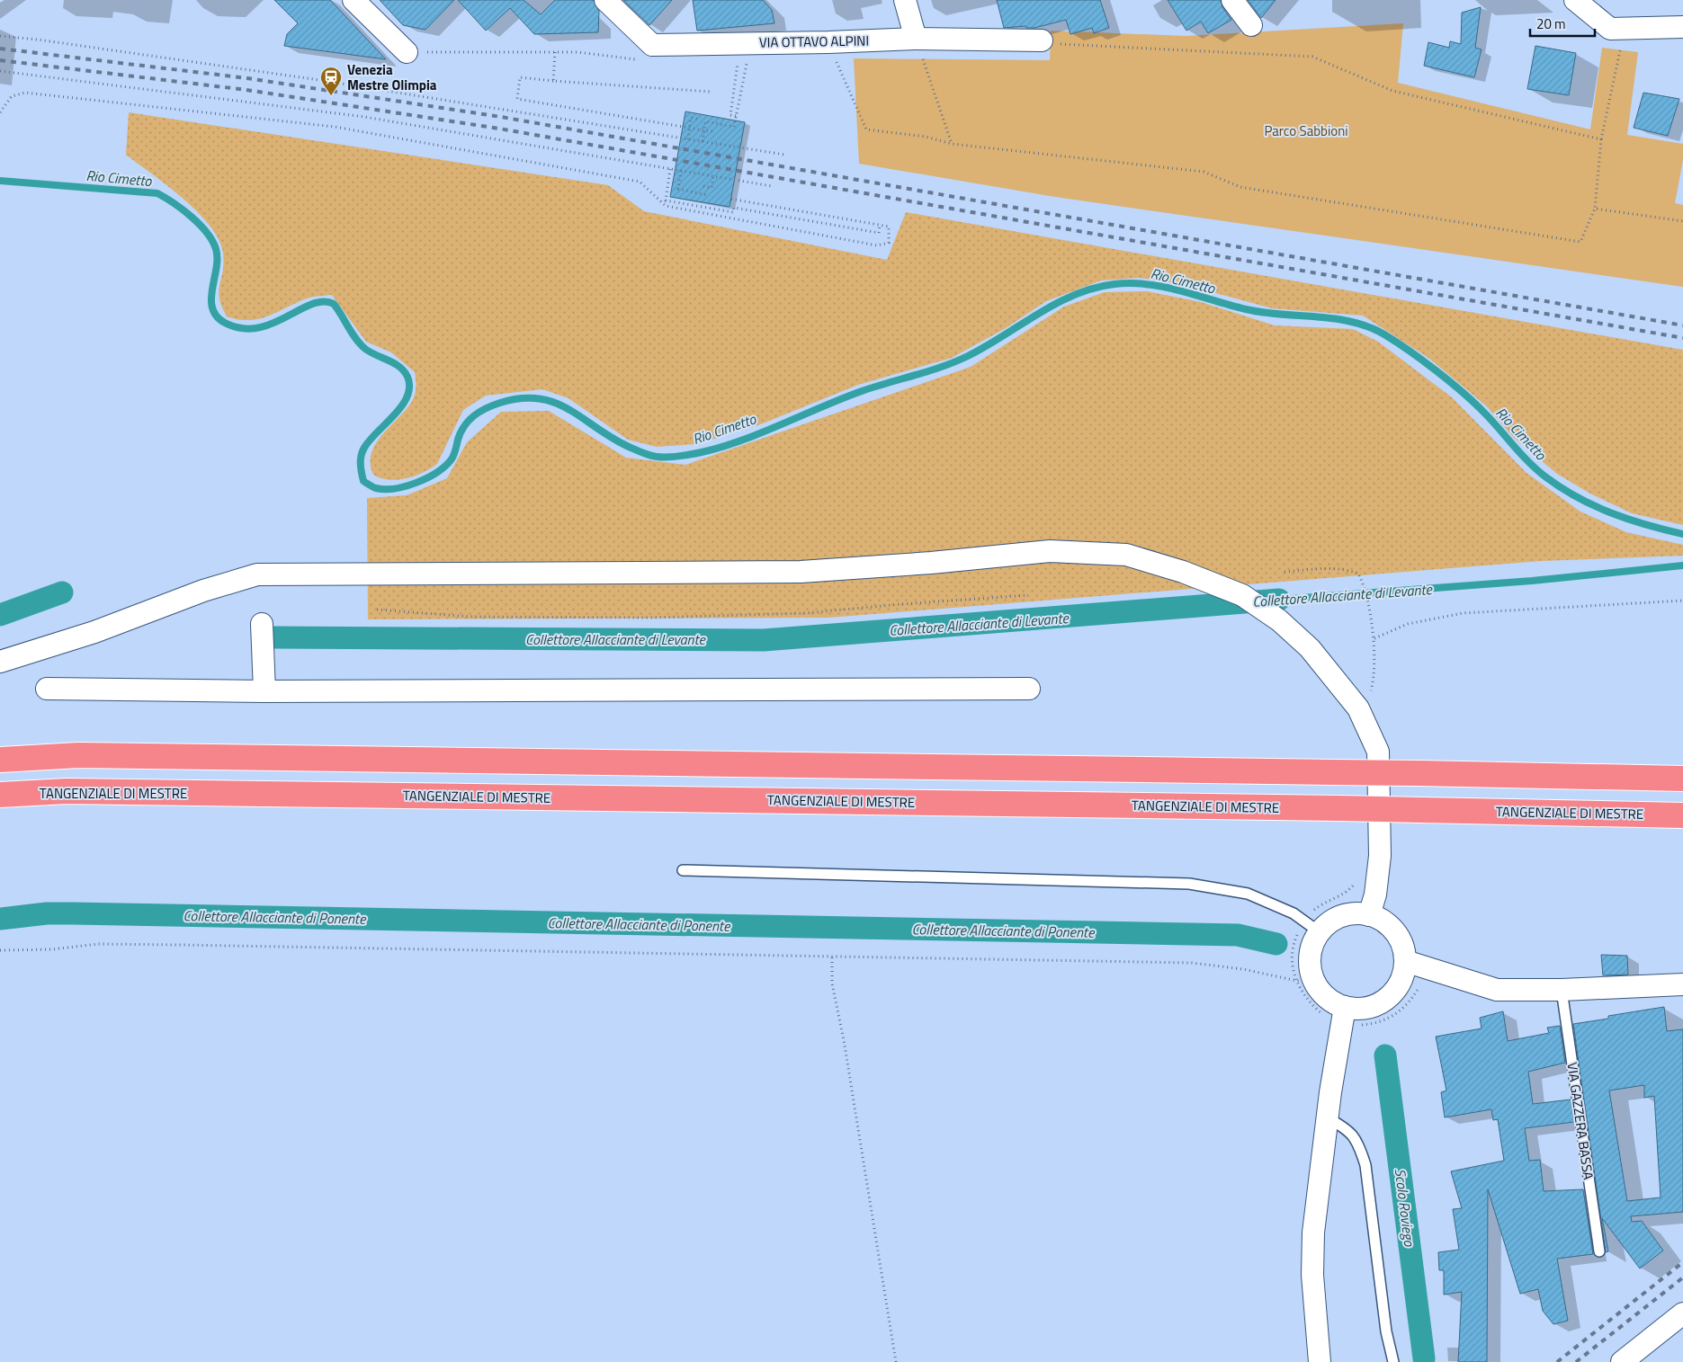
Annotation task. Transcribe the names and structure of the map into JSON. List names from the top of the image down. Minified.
{"streets":{"highway":["TANGENZIALE DI MESTRE"],"street":["VIA OTTAVO ALPINI"],"lane":["VIA GAZZERA BASSA"]},"water":["Rio Cimetto","Collettore Allacciante di Levante","Collettore Allacciante di Ponente","Scolo Roviego"],"parks":["Parco Sabbioni"],"places":{"station":["Venezia Mestre Olimpia"]},"scale_bar":"20 m"}
